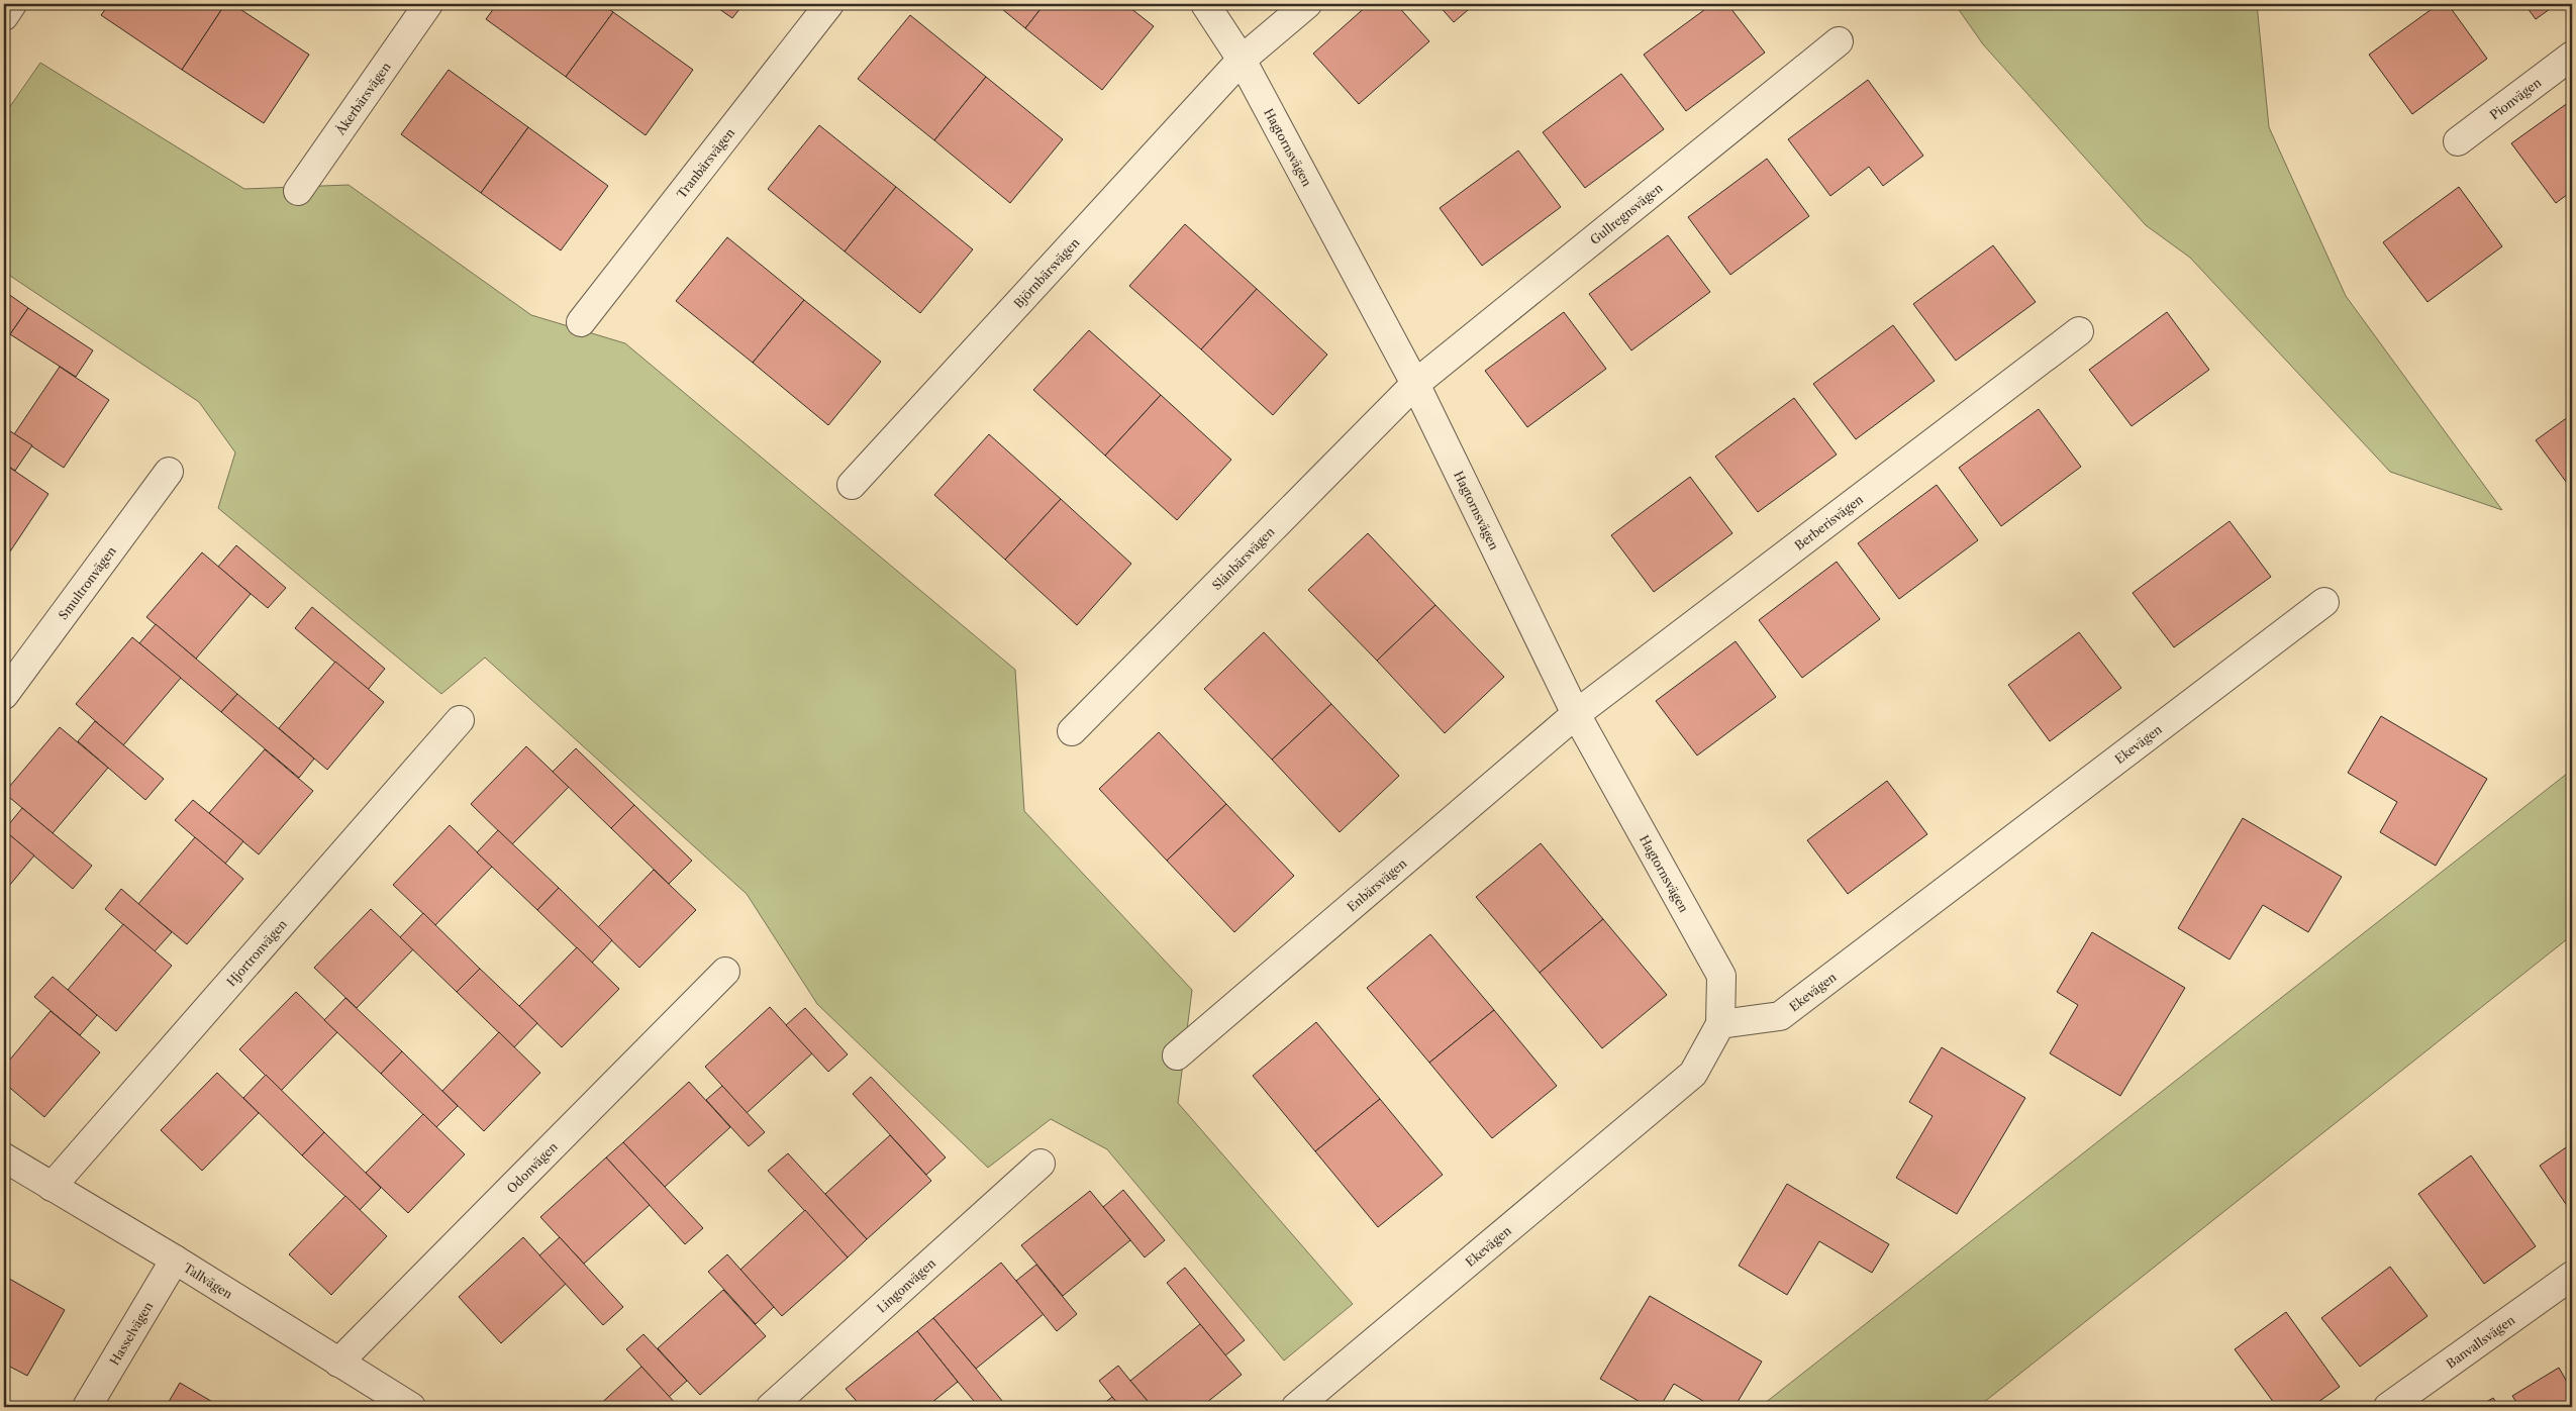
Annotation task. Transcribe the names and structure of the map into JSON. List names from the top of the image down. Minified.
{"streets":{"street":["Åkerbärsvägen","Pionvägen","Hagtornsvägen","Tranbärsvägen","Gullregnsvägen","Björnbärsvägen","Berberisvägen","Slånbärsvägen","Smultronvägen","Ekevägen","Enbärsvägen","Hjortronvägen","Odonvägen","Tallvägen","Lingonvägen","Hasselvägen","Banvallsvägen"]},"crossings":[["Hagtornsvägen","Gullregnsvägen"],["Hagtornsvägen","Björnbärsvägen"],["Hagtornsvägen","Berberisvägen"],["Hagtornsvägen","Slånbärsvägen"],["Hagtornsvägen","Ekevägen"],["Hagtornsvägen","Enbärsvägen"],["Gullregnsvägen","Slånbärsvägen"],["Berberisvägen","Enbärsvägen"],["Hjortronvägen","Tallvägen"],["Odonvägen","Tallvägen"],["Tallvägen","Hasselvägen"]]}
